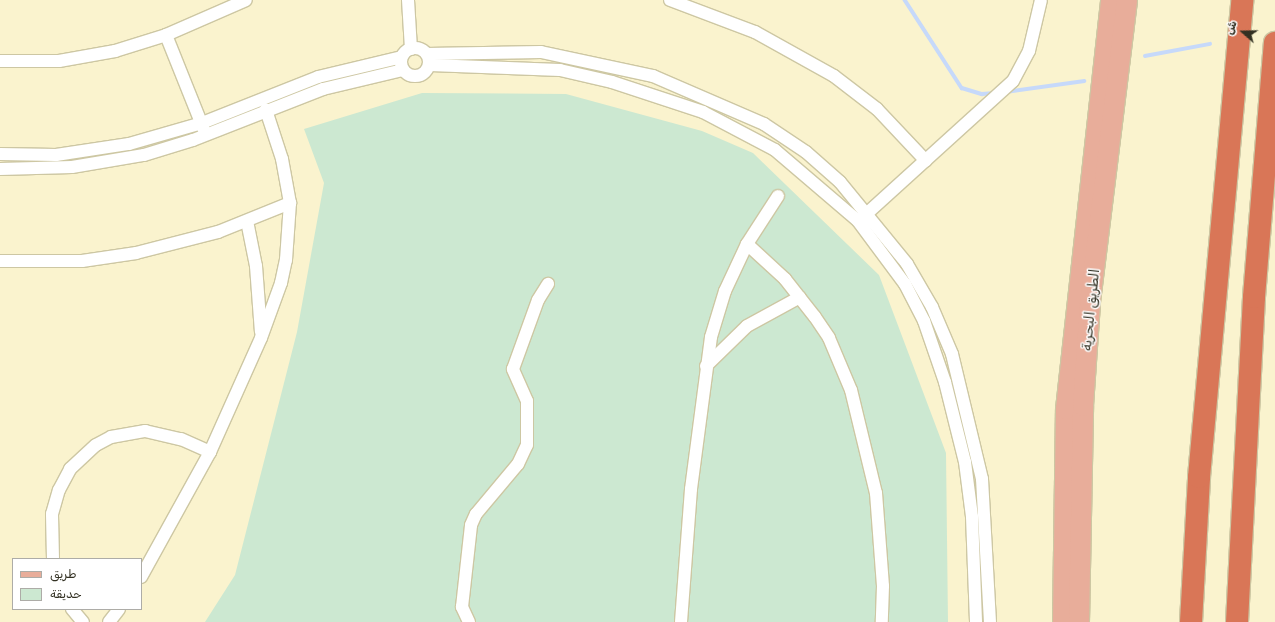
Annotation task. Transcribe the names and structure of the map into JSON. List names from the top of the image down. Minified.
{"streets":{"main road":["الطريق البحرية"]},"legend":["طريق","حديقة"],"north":"left"}
